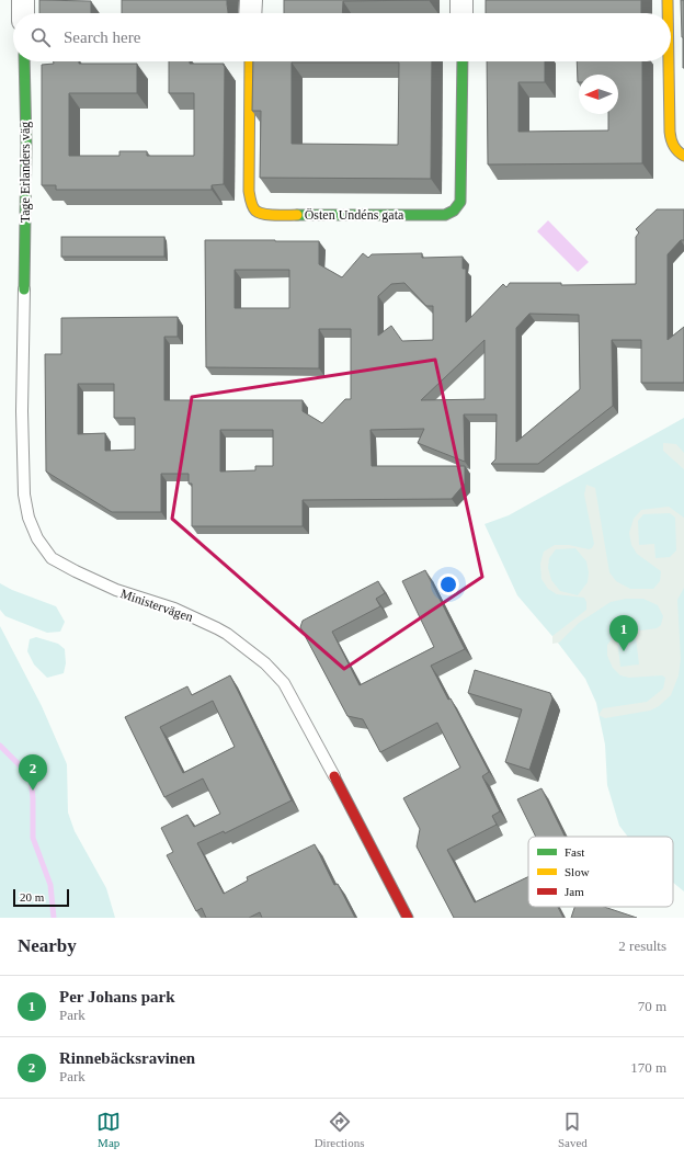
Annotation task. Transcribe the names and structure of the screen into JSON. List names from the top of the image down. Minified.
{"streets":{"street":["Tage Erlanders väg","Östen Undéns gata","Ministervägen"]},"crossings":[["Tage Erlanders väg","Ministervägen"]],"legend":["Fast","Slow","Jam"],"scale_bar":"20 m","north":"left","page":{"search":"Search here","pins":["1","2"],"scale":"20 m","heading":["Nearby","2 results"],"list":[{"mark":"1","name":"Per Johans park","note":"Park","value":"70 m"},{"mark":"2","name":"Rinnebäcksravinen","note":"Park","value":"170 m"}],"nav":["Map","Directions","Saved"]}}
